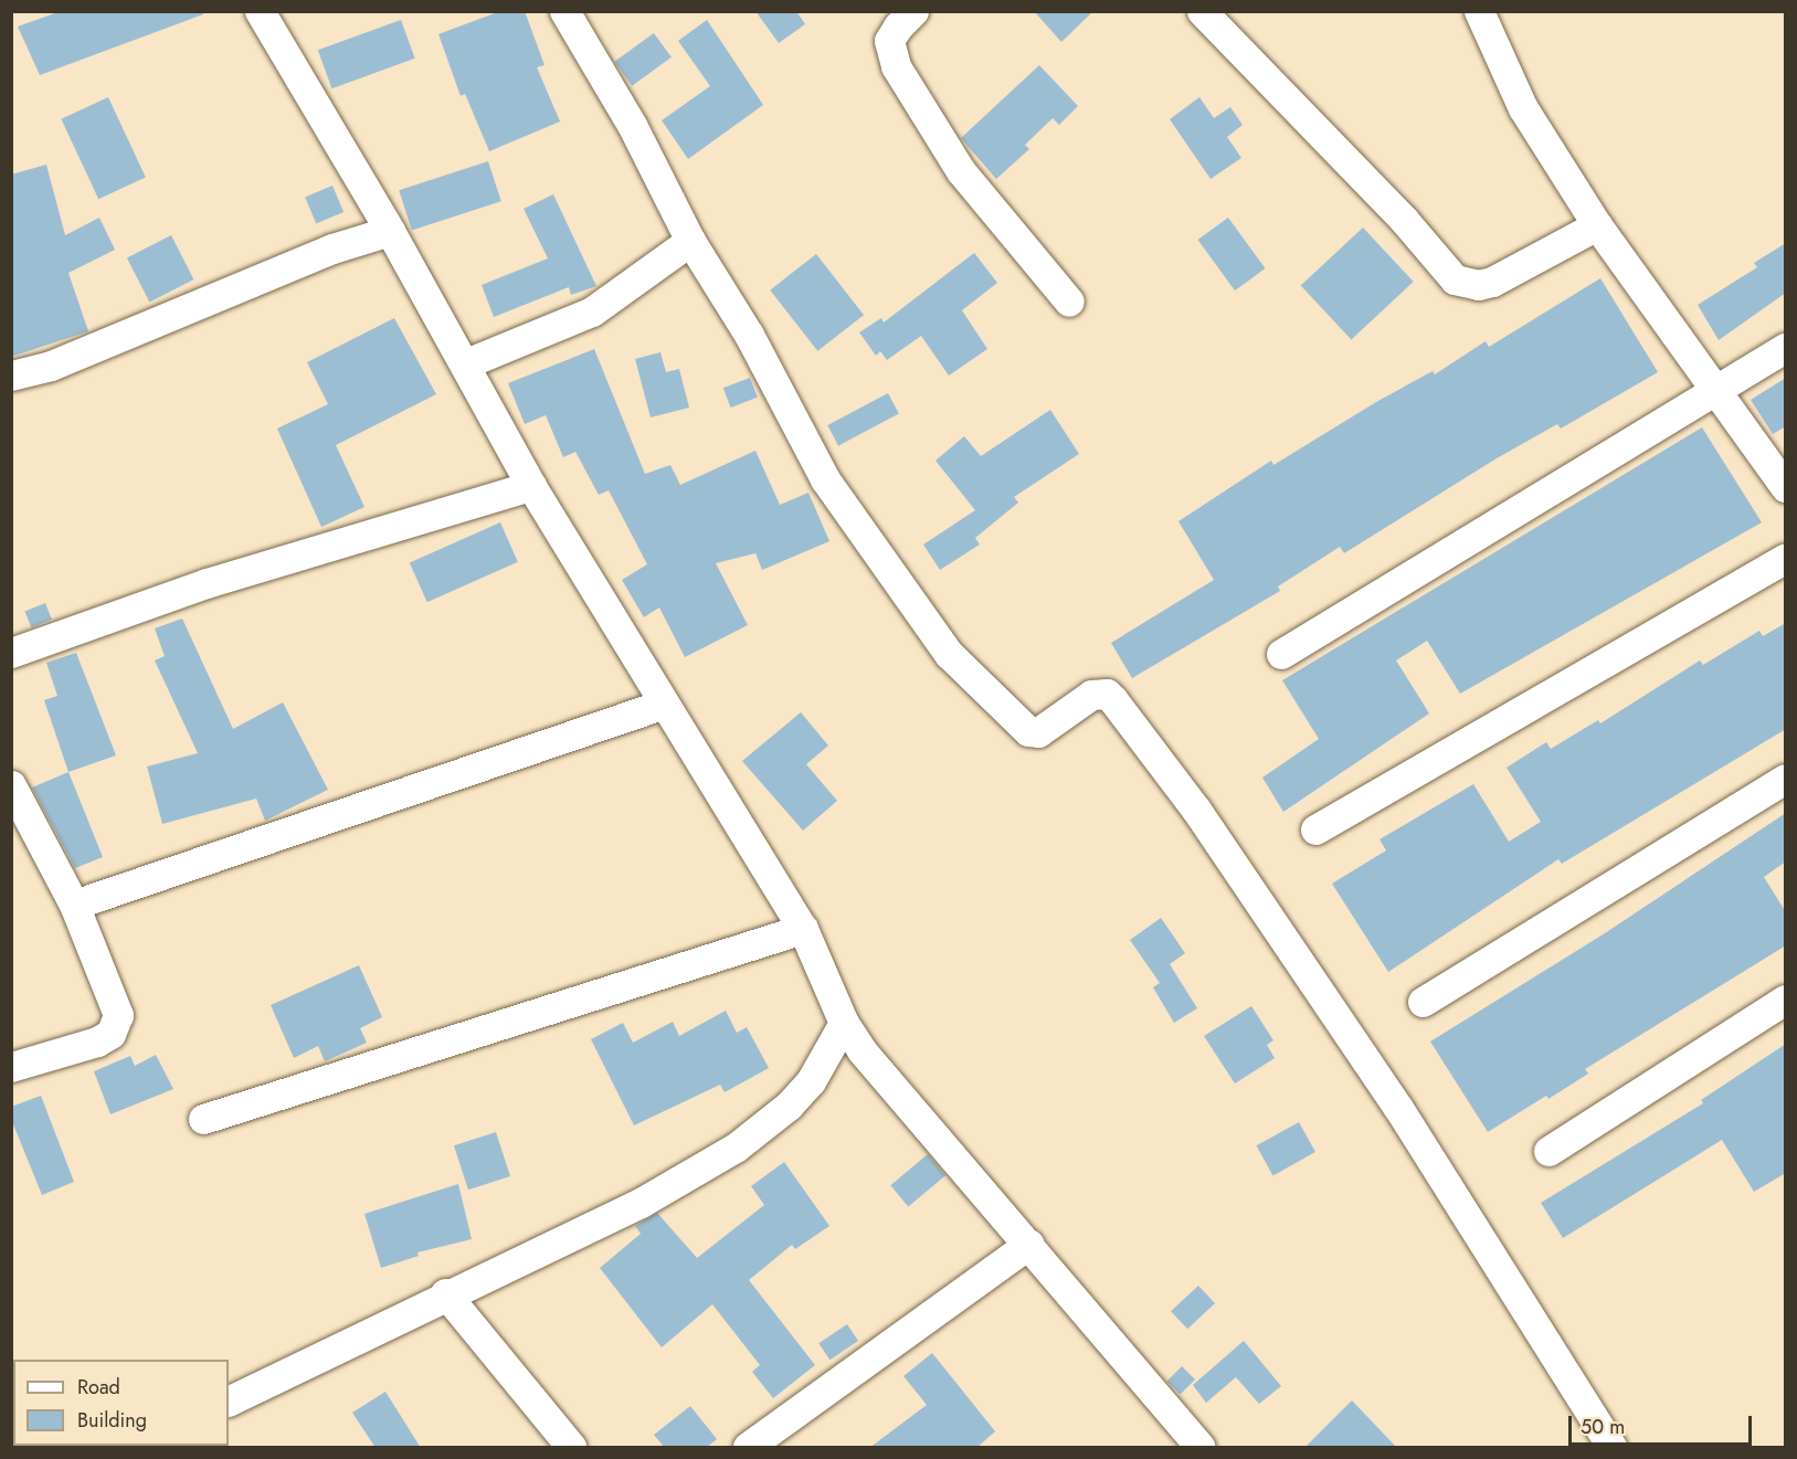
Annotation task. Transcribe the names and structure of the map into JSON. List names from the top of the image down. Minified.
{"legend":["Road","Building"],"scale_bar":"50 m"}
